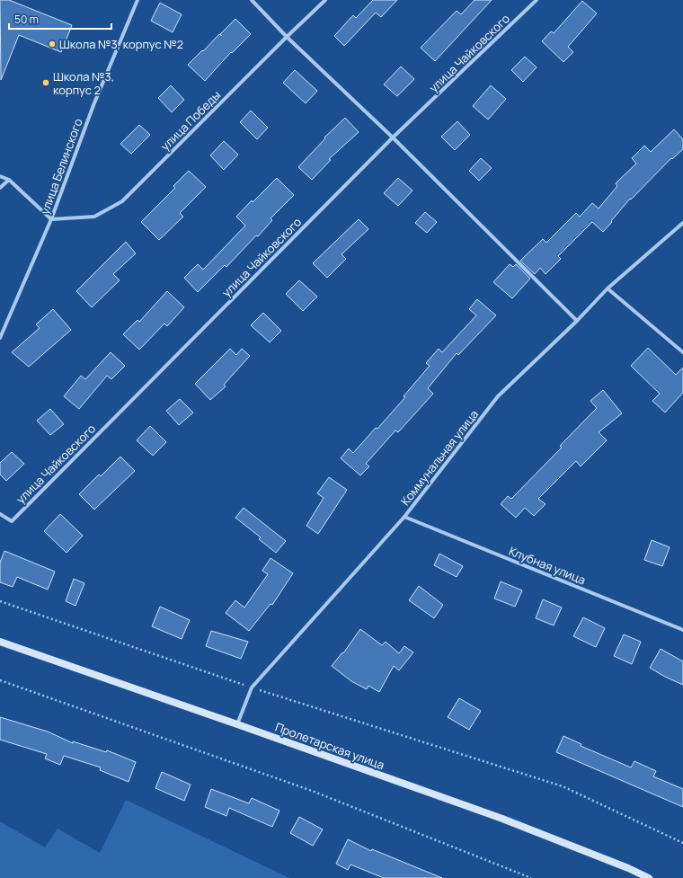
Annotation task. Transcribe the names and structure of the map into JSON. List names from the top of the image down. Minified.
{"streets":{"main road":["Пролетарская улица"],"street":["улица Чайковского","улица Победы","улица Белинского","Коммунальная улица","Клубная улица"]},"crossings":[["улица Победы","улица Белинского"],["Коммунальная улица","Клубная улица"],["Коммунальная улица","Пролетарская улица"]],"places":["Школа №3, корпус №2","Школа №3, корпус 2"],"scale_bar":"50 m"}
